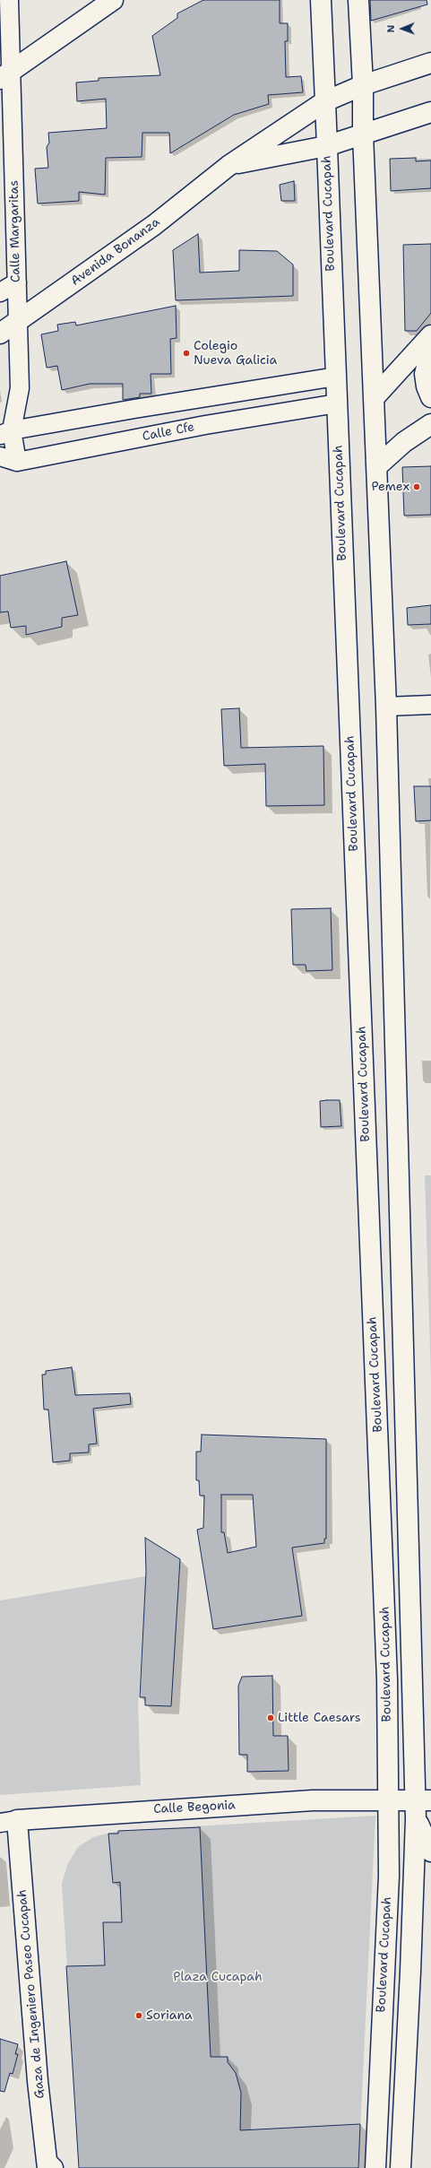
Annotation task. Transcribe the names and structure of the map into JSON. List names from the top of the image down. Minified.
{"streets":{"main road":["Boulevard Cucapah","Avenida Bonanza","Calle Begonia","Gaza de Ingeniero Paseo Cucapah"],"street":["Calle Margaritas","Calle Cfe"]},"crossings":[["Boulevard Cucapah","Avenida Bonanza"],["Boulevard Cucapah","Calle Cfe"],["Boulevard Cucapah","Calle Begonia"],["Calle Margaritas","Avenida Bonanza"],["Calle Margaritas","Calle Cfe"],["Calle Begonia","Gaza de Ingeniero Paseo Cucapah"]],"parks":["Plaza Cucapah"],"places":["Colegio Nueva Galicia","Pemex","Little Caesars","Soriana"],"north":"left"}
